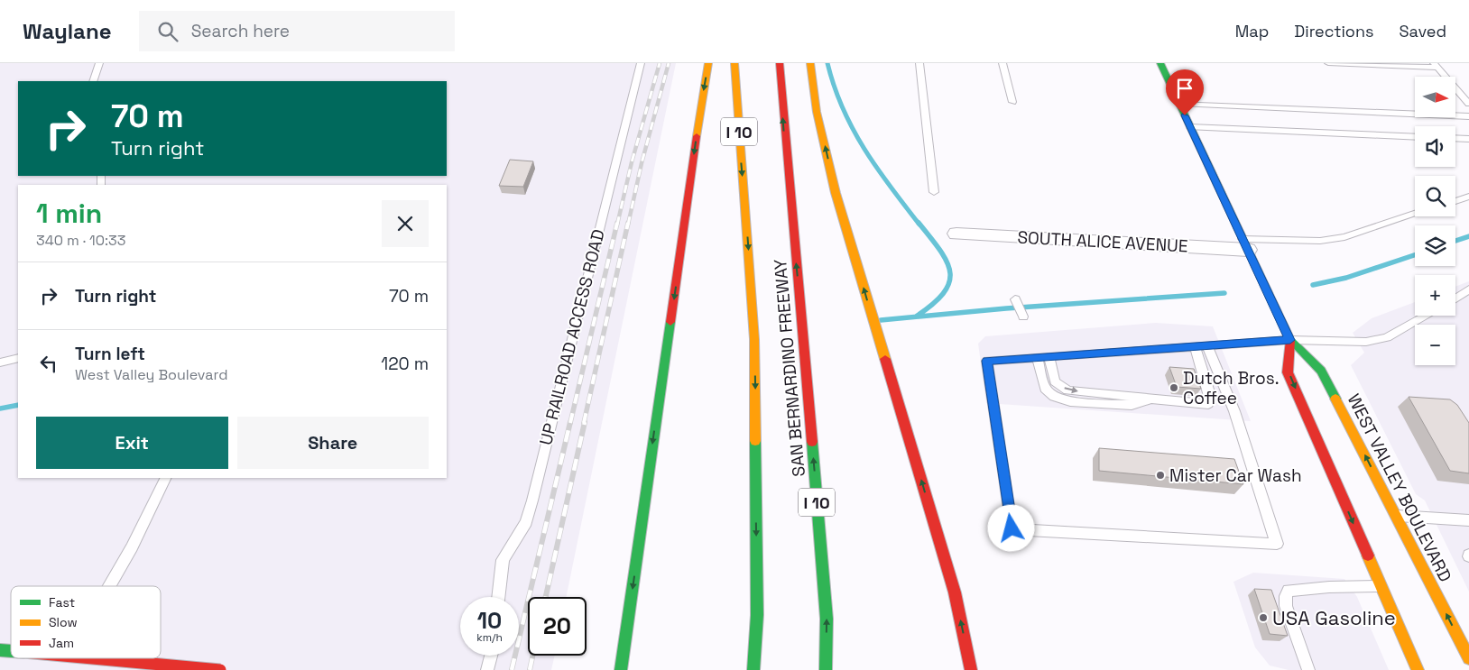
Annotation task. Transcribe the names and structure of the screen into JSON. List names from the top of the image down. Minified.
{"streets":{"main road":["I 10","SAN BERNARDINO FREEWAY","WEST VALLEY BOULEVARD"],"street":["SOUTH ALICE AVENUE"],"lane":["UP RAILROAD ACCESS ROAD"]},"crossings":[["SOUTH ALICE AVENUE","WEST VALLEY BOULEVARD"]],"places":["Dutch Bros. Coffee","Mister Car Wash","USA Gasoline"],"legend":["Fast","Slow","Jam"],"north":"right","page":{"header":"Waylane","search":"Search here","nav":["Map","Directions","Saved"],"map_buttons":["+","−"],"turn":["70 m","Turn right"],"heading":["1 min","340 m · 10:33"],"list":[{"name":"Turn right","value":"70 m"},{"name":"Turn left","note":"West Valley Boulevard","value":"120 m"}],"buttons":["Exit","Share"],"speed":"10 km/h","limit":"20"}}
